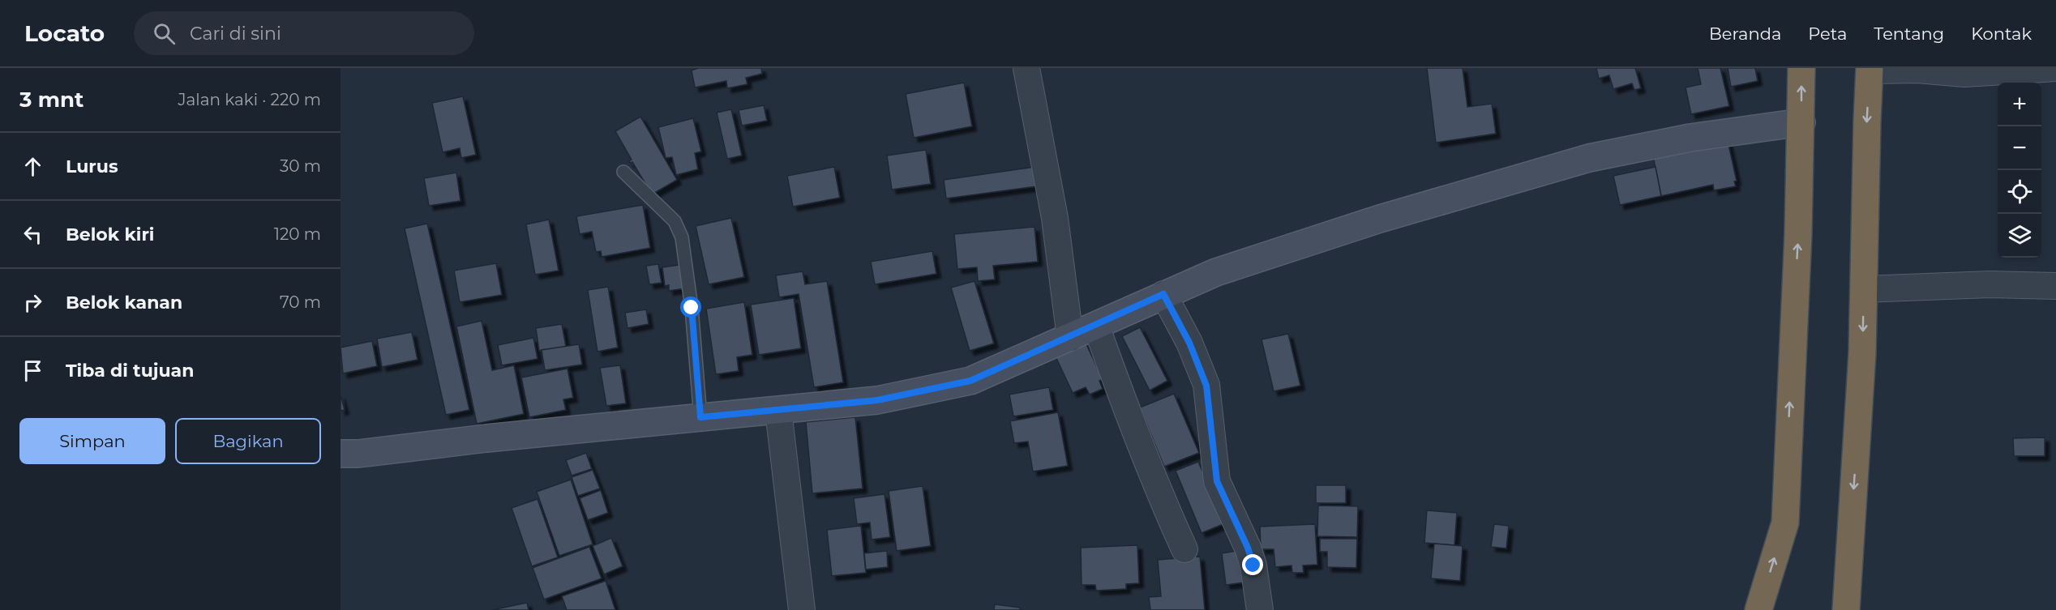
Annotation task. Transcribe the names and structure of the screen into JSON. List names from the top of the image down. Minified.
{"page":{"header":"Locato","search":"Cari di sini","nav":["Beranda","Peta","Tentang","Kontak"],"heading":["3 mnt","Jalan kaki · 220 m"],"map_buttons":["+","−"],"list":[["Lurus","30 m"],["Belok kiri","120 m"],["Belok kanan","70 m"],"Tiba di tujuan"],"buttons":["Simpan","Bagikan"]}}
